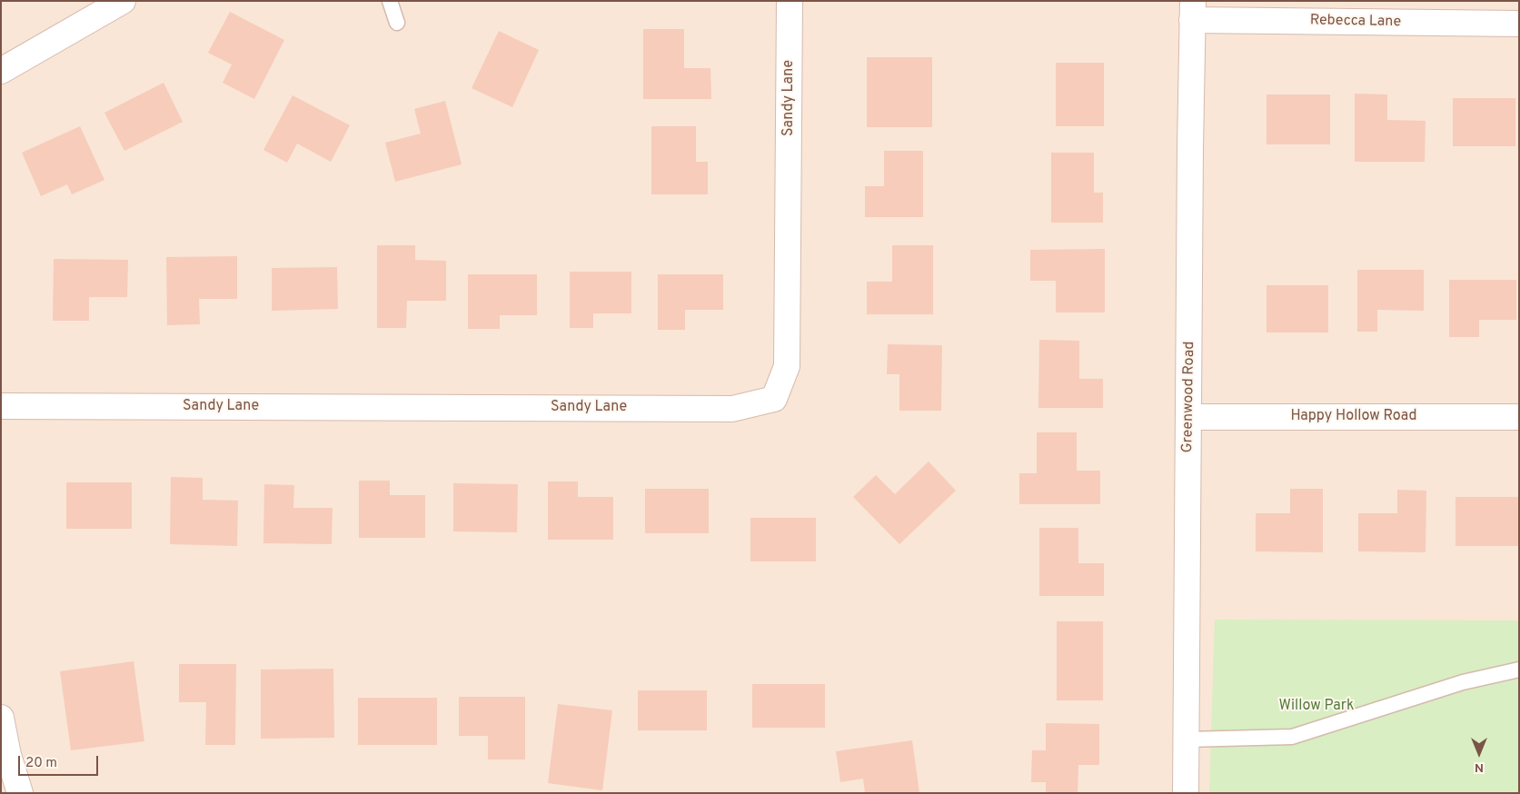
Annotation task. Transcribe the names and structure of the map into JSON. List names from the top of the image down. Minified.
{"streets":{"street":["Rebecca Lane","Sandy Lane","Greenwood Road","Happy Hollow Road"]},"crossings":[["Rebecca Lane","Greenwood Road"],["Greenwood Road","Happy Hollow Road"]],"parks":["Willow Park"],"scale_bar":"20 m","north":"bottom"}
